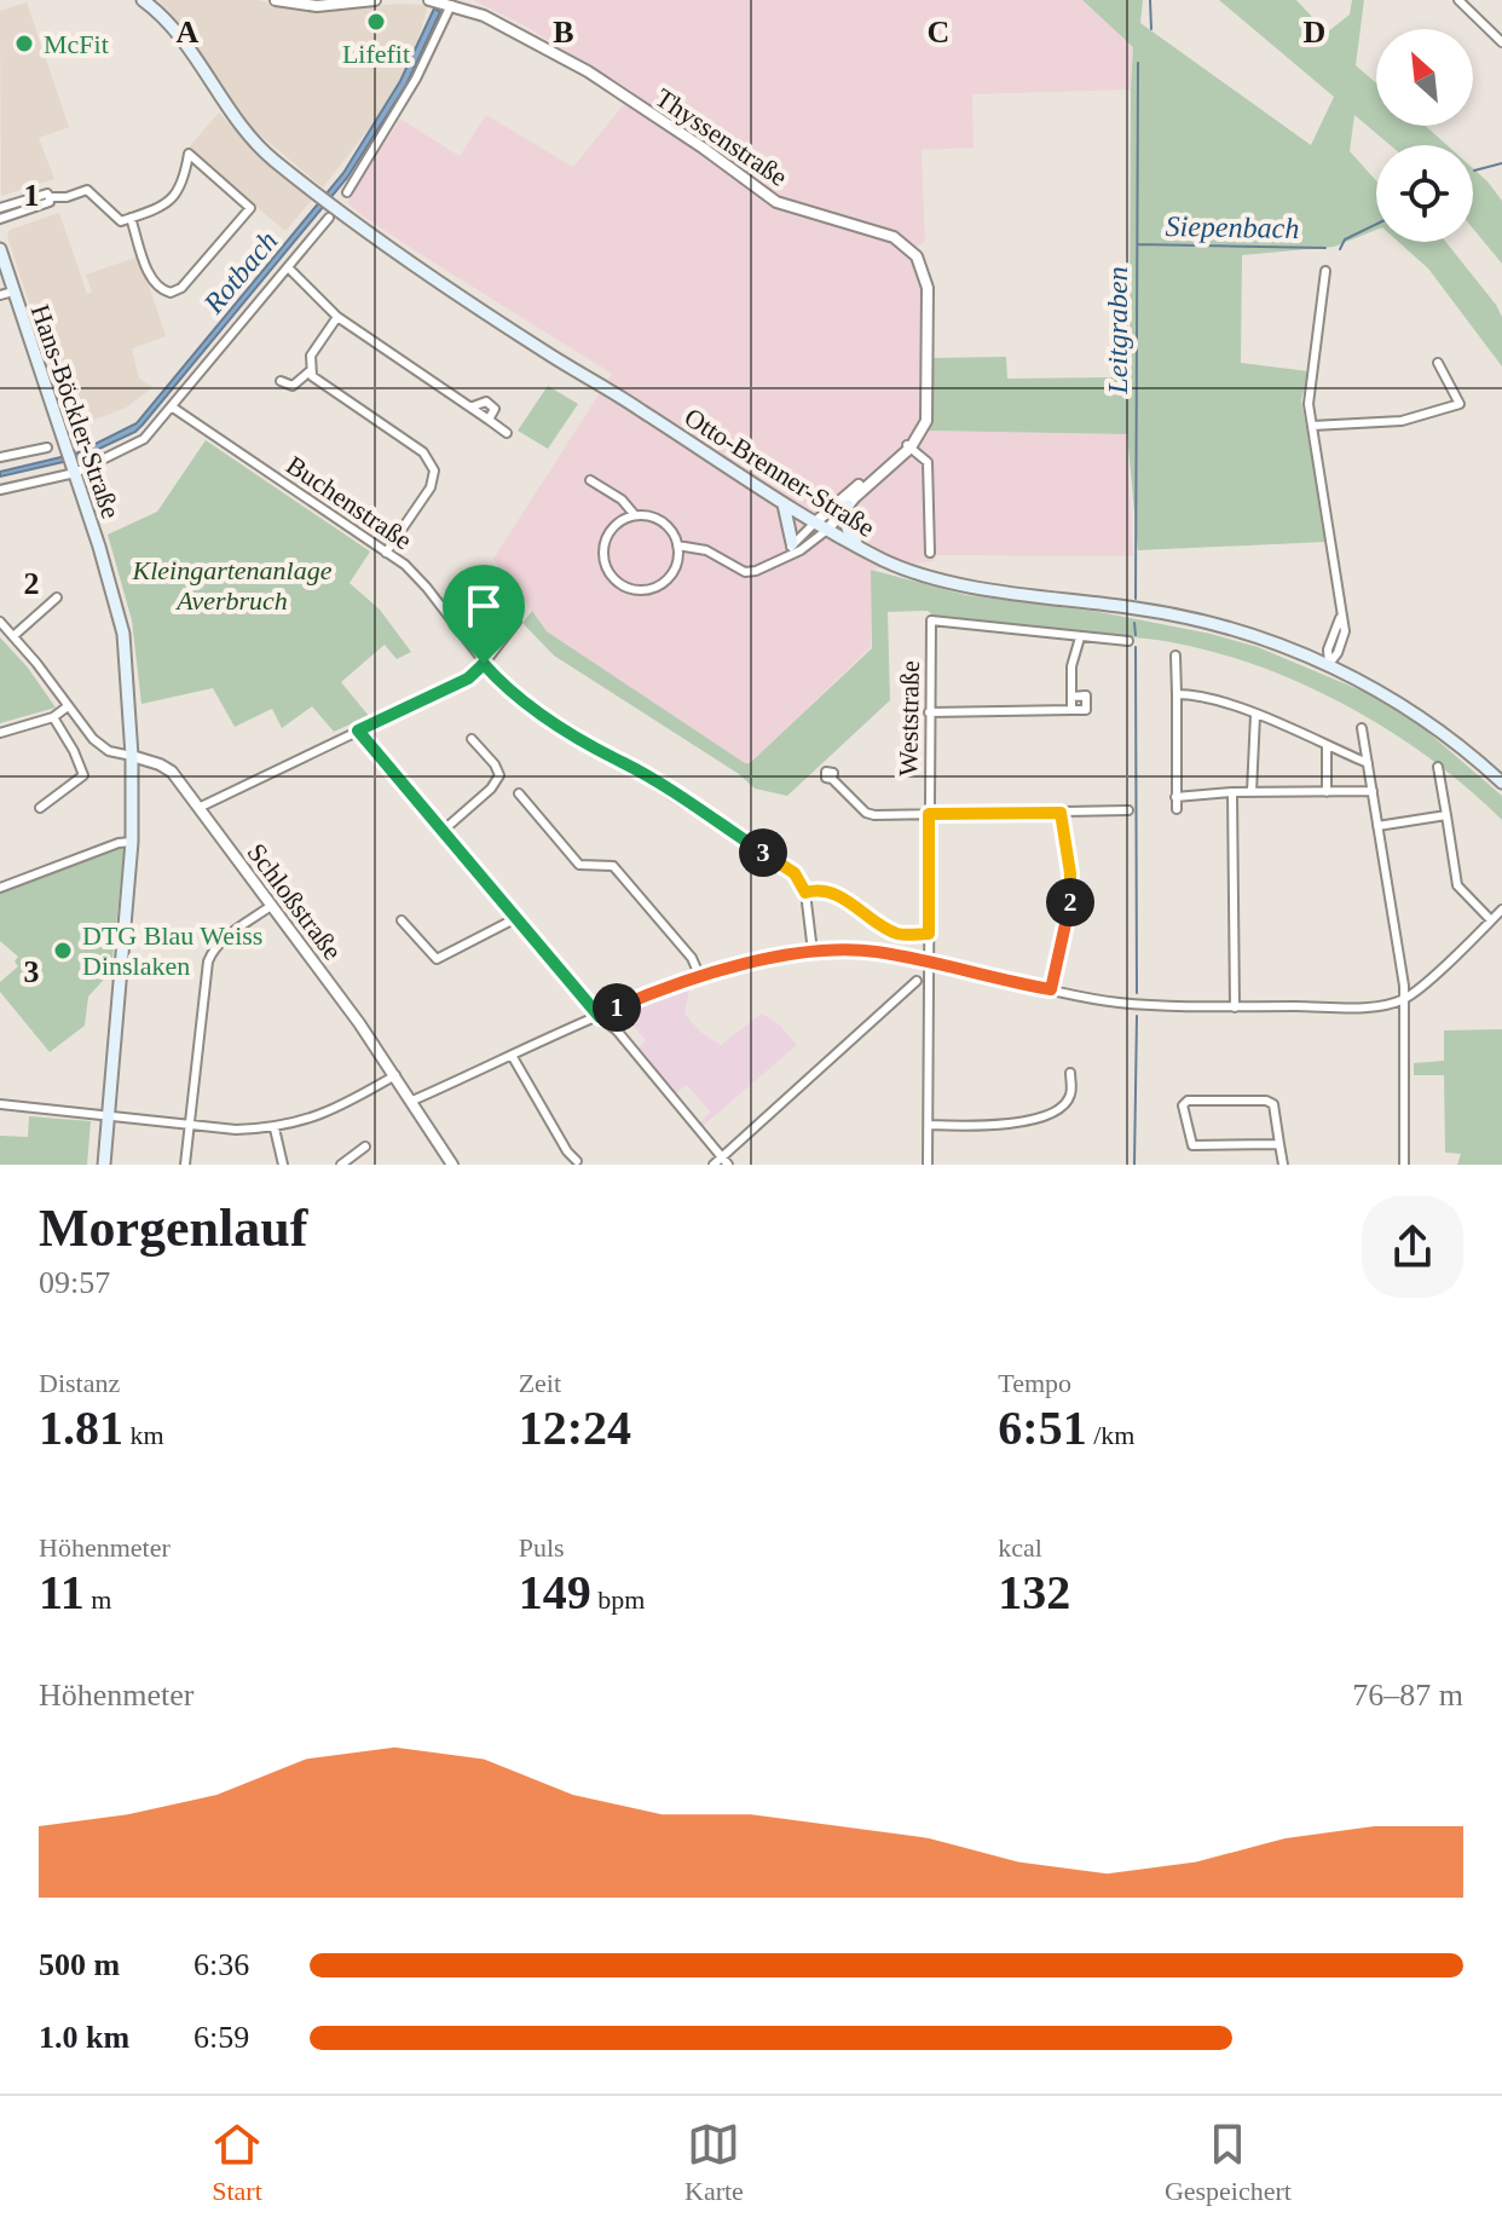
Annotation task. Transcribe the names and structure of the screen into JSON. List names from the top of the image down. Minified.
{"streets":{"main road":["Hans-Böckler-Straße","Otto-Brenner-Straße"],"street":["Thyssenstraße","Buchenstraße","Weststraße","Schloßstraße"]},"crossings":[["Thyssenstraße","Otto-Brenner-Straße"],["Hans-Böckler-Straße","Schloßstraße"]],"water":["Siepenbach","Rotbach","Leitgraben"],"parks":["Kleingartenanlage Averbruch"],"places":["Lifefit","McFit","DTG Blau Weiss Dinslaken"],"north":"top left","page":{"pins":["3","2","1"],"heading":["Morgenlauf","09:57"],"stats":[["Distanz","1.81 km"],["Zeit","12:24"],["Tempo","6:51 /km"],["Höhenmeter","11 m"],["Puls","149 bpm"],["kcal","132"]],"chart":["Höhenmeter","76–87 m"],"list":[{"name":"500 m","note":"6:36"},{"name":"1.0 km","note":"6:59"}],"tabs":["Start","Karte","Gespeichert"]},"grid":{"columns":["A","B","C","D"],"rows":["1","2","3"]}}
